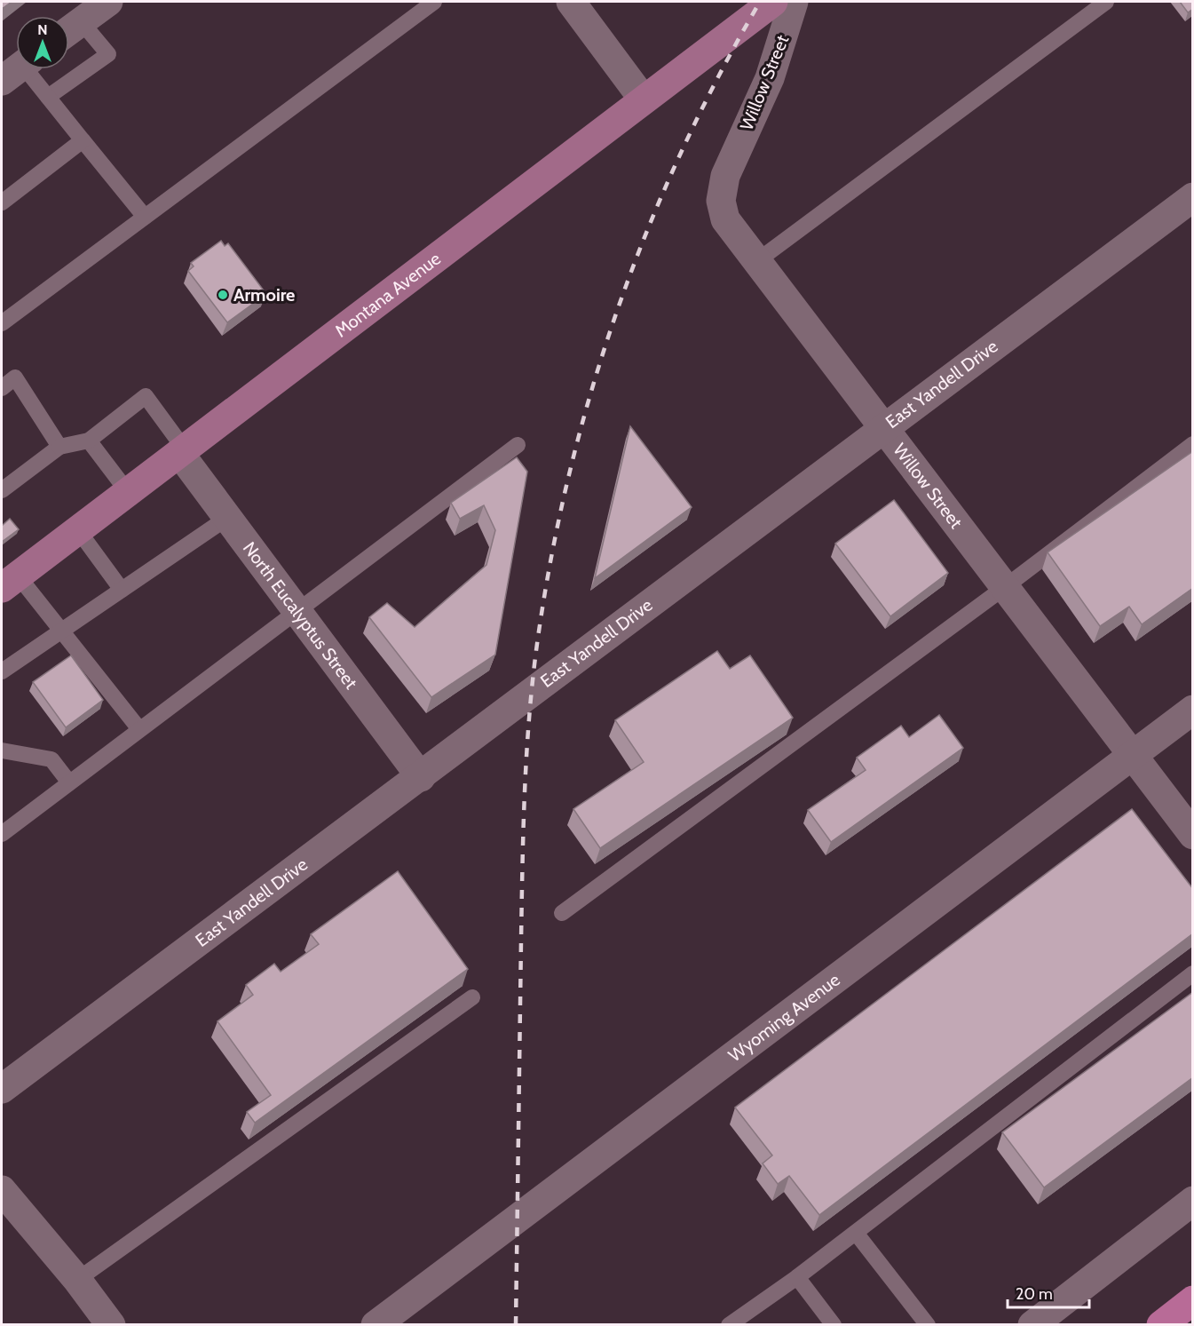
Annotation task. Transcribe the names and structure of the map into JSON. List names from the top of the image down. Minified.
{"streets":{"main road":["Montana Avenue"],"street":["Willow Street","East Yandell Drive","North Eucalyptus Street","Wyoming Avenue"]},"crossings":[["Willow Street","East Yandell Drive"],["Willow Street","Wyoming Avenue"],["Montana Avenue","North Eucalyptus Street"],["East Yandell Drive","North Eucalyptus Street"]],"places":["Armoire"],"scale_bar":"20 m","north":"top"}
